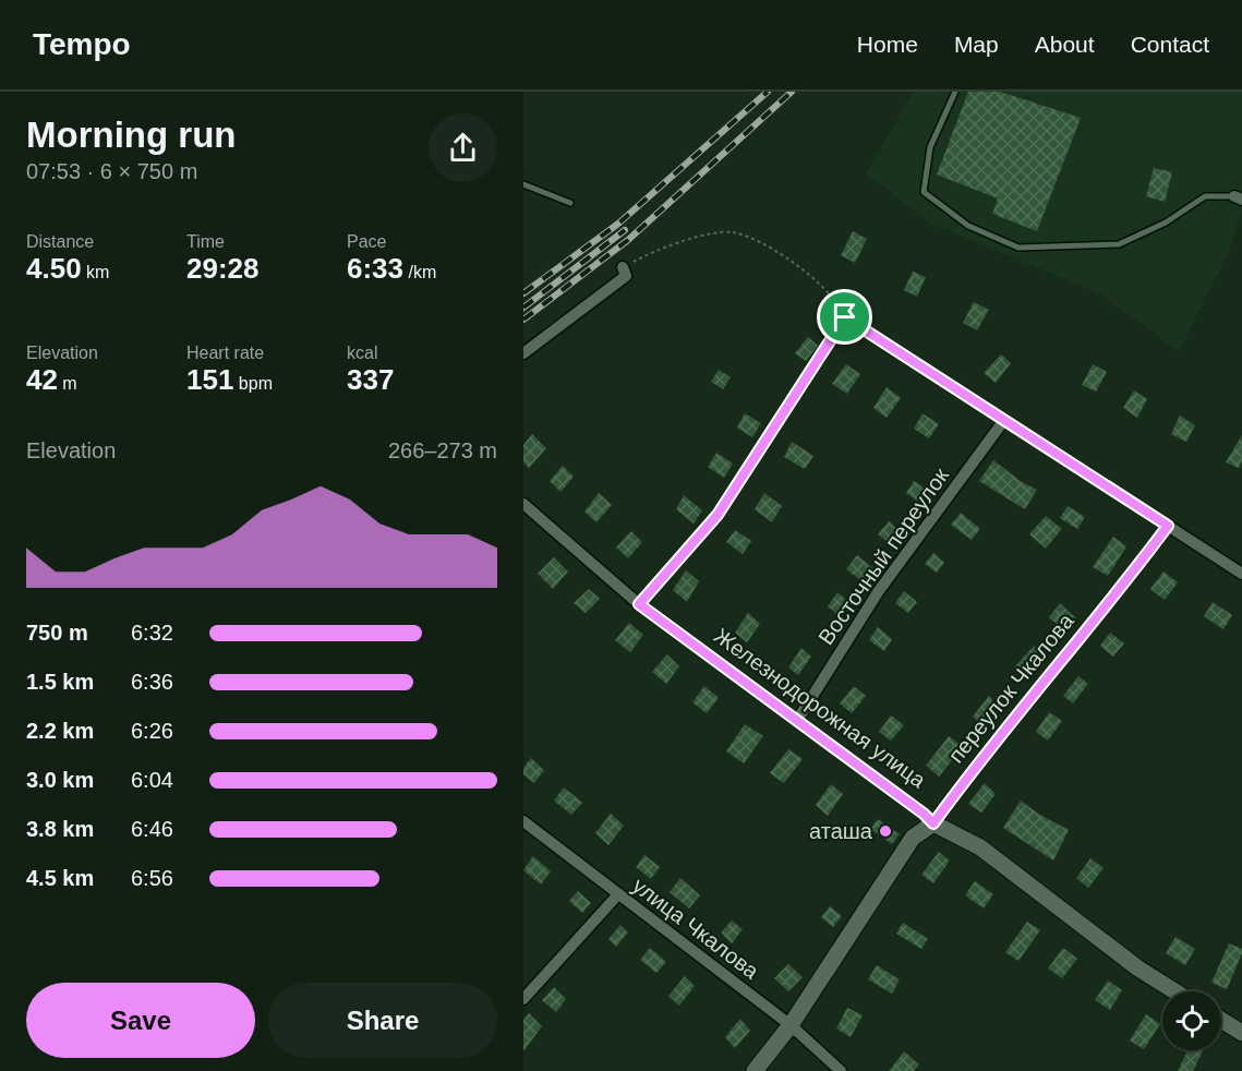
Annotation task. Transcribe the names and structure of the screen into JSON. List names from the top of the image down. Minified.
{"streets":{"street":["Восточный переулок","переулок Чкалова","Железнодорожная улица","улица Чкалова"]},"crossings":[["Восточный переулок","Железнодорожная улица"],["переулок Чкалова","Железнодорожная улица"],["переулок Чкалова","улица Чкалова"]],"places":["аташа"],"page":{"header":"Tempo","nav":["Home","Map","About","Contact"],"heading":["Morning run","07:53 · 6 × 750 m"],"stats":[["Distance","4.50 km"],["Time","29:28"],["Pace","6:33 /km"],["Elevation","42 m"],["Heart rate","151 bpm"],["kcal","337"]],"chart":["Elevation","266–273 m"],"list":[{"name":"750 m","note":"6:32"},{"name":"1.5 km","note":"6:36"},{"name":"2.2 km","note":"6:26"},{"name":"3.0 km","note":"6:04"},{"name":"3.8 km","note":"6:46"},{"name":"4.5 km","note":"6:56"}],"buttons":["Save","Share"]}}
